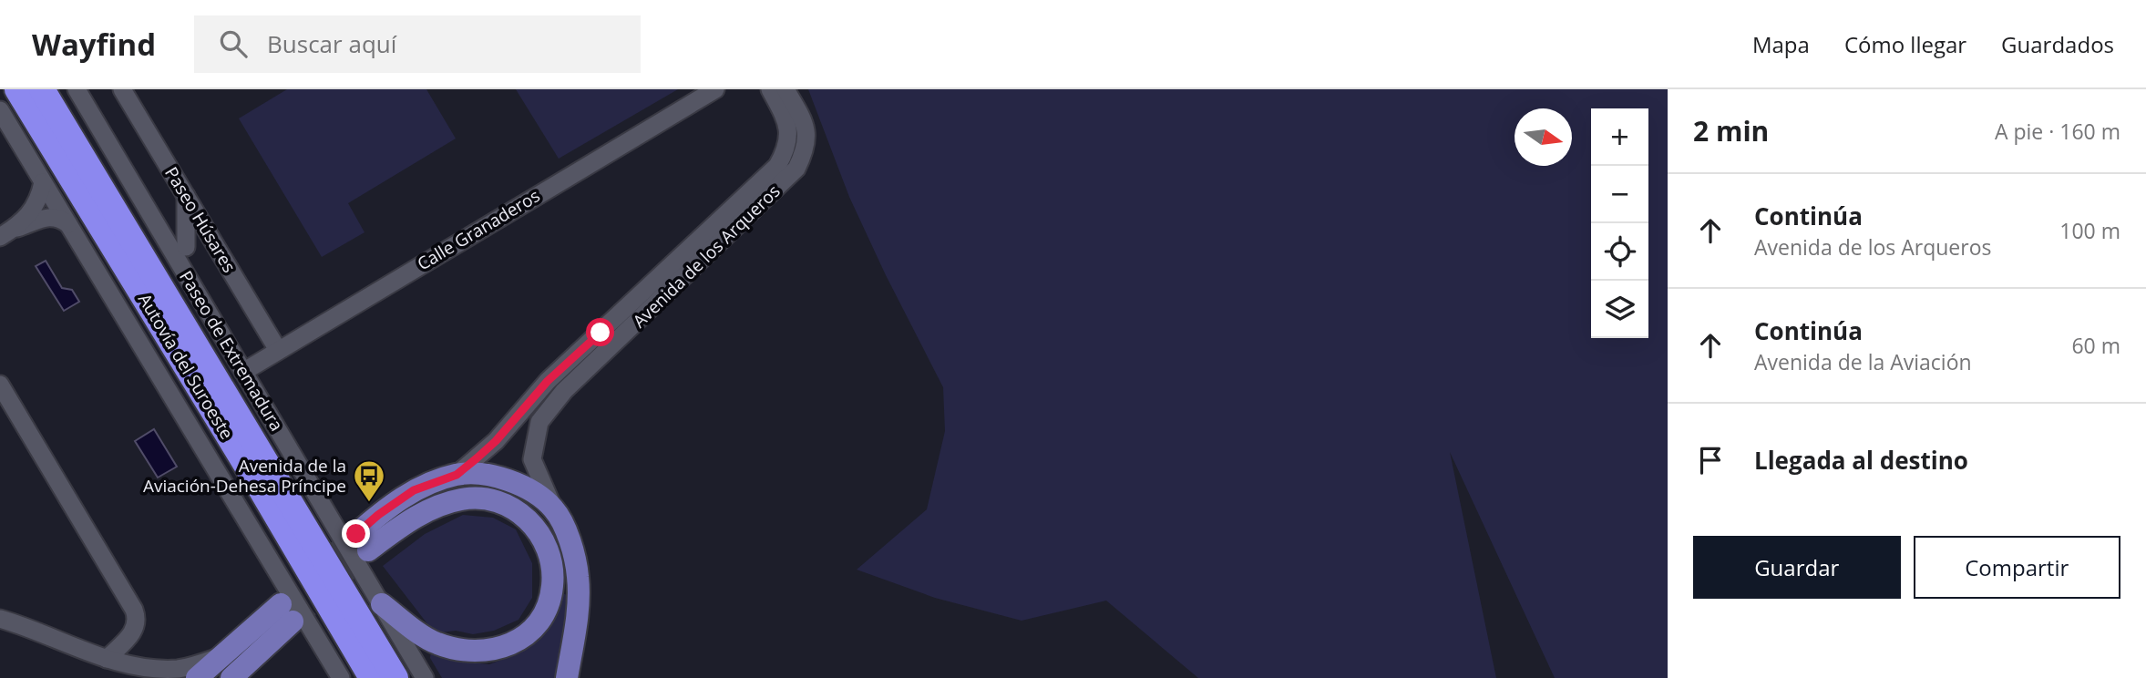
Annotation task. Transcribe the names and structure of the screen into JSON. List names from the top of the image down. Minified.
{"streets":{"highway":["Autovía del Suroeste"],"street":["Paseo Húsares","Calle Granaderos","Avenida de los Arqueros","Paseo de Extremadura"]},"crossings":[["Paseo Húsares","Calle Granaderos"],["Calle Granaderos","Paseo de Extremadura"]],"places":{"bus stop":["Avenida de la Aviación-Dehesa Príncipe"]},"north":"right","page":{"header":"Wayfind","search":"Buscar aquí","nav":["Mapa","Cómo llegar","Guardados"],"heading":["2 min","A pie · 160 m"],"map_buttons":["+","−"],"list":[["Continúa","Avenida de los Arqueros","100 m"],["Continúa","Avenida de la Aviación","60 m"],"Llegada al destino"],"buttons":["Guardar","Compartir"]}}
